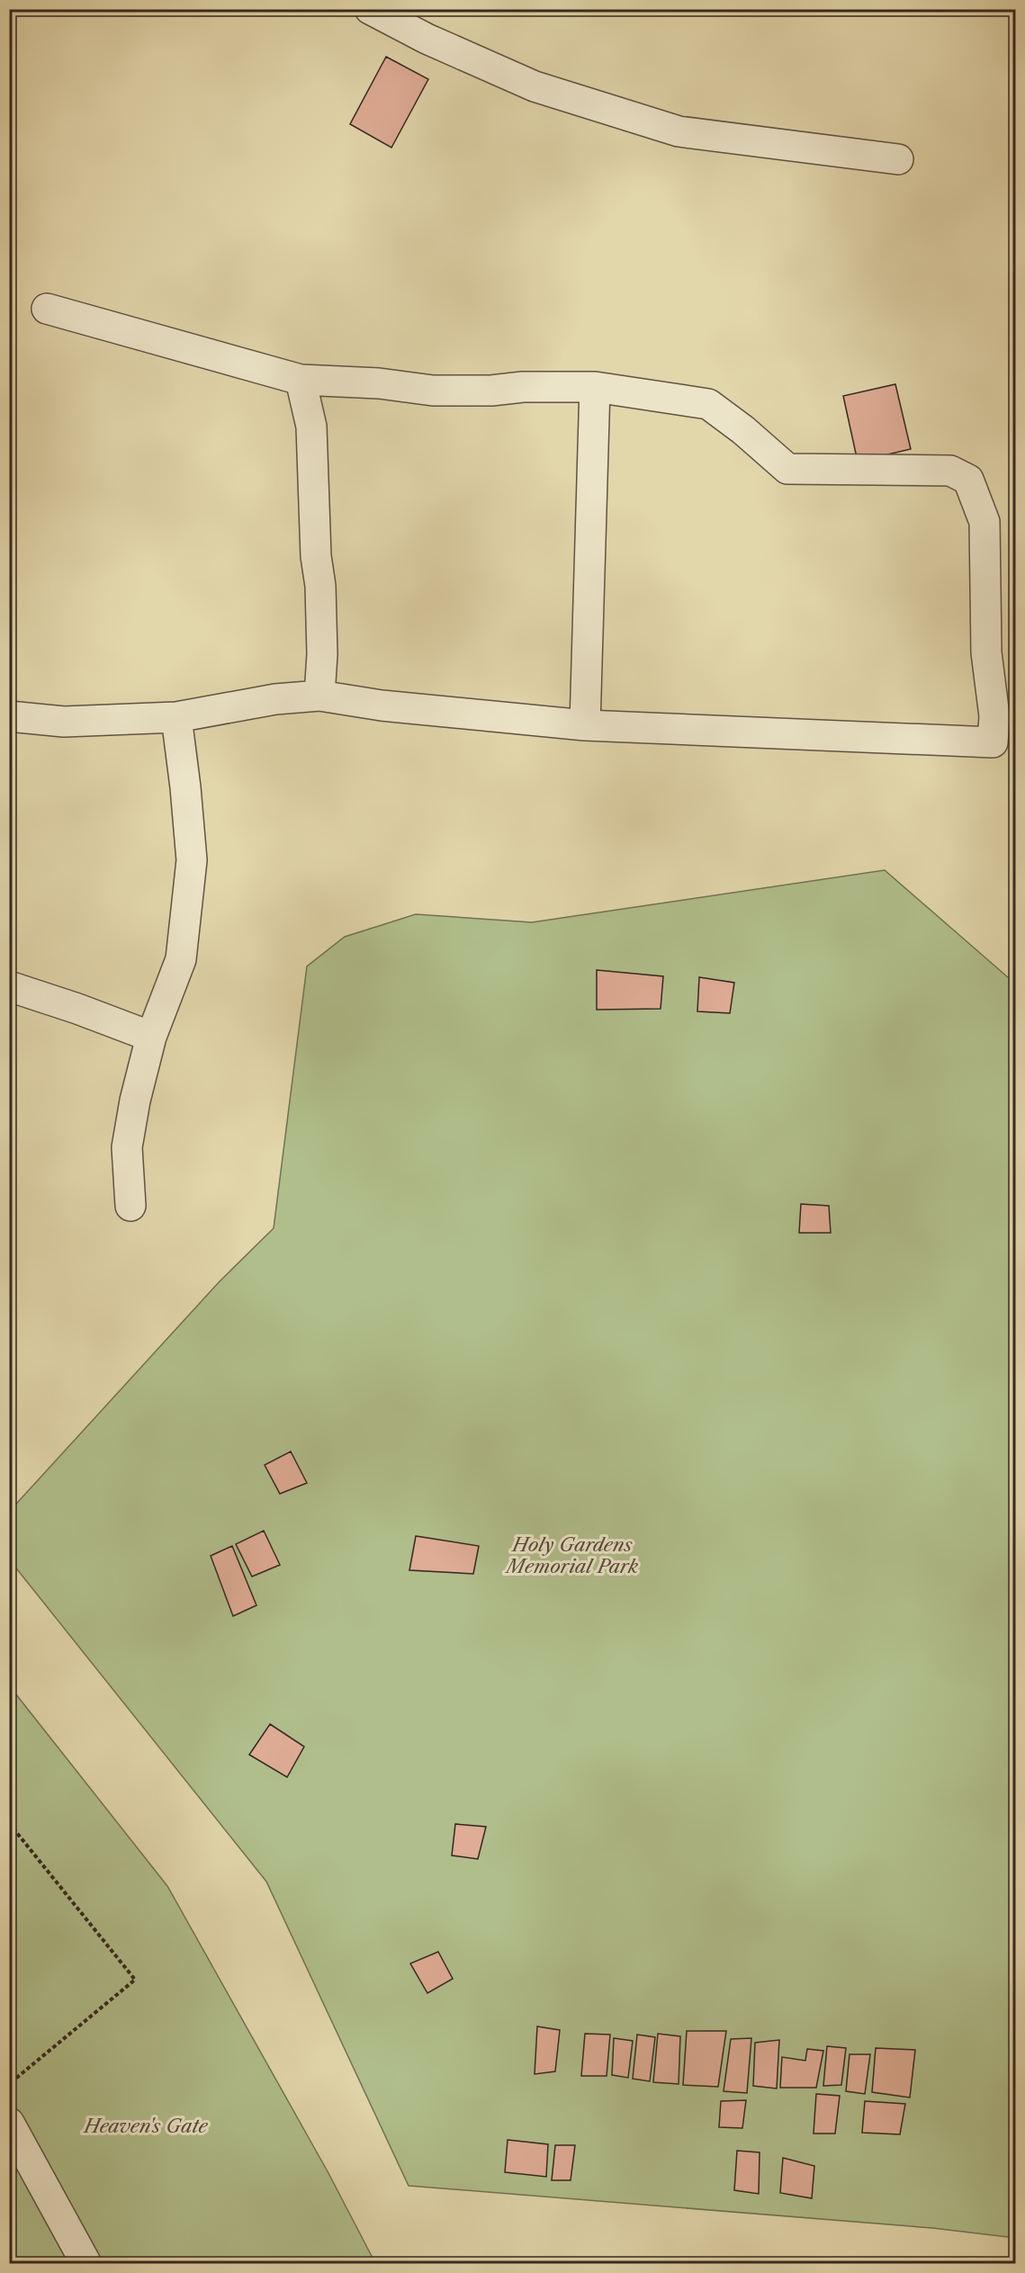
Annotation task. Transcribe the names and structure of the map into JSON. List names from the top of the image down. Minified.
{"parks":["Holy Gardens Memorial Park","Heaven's Gate"]}
